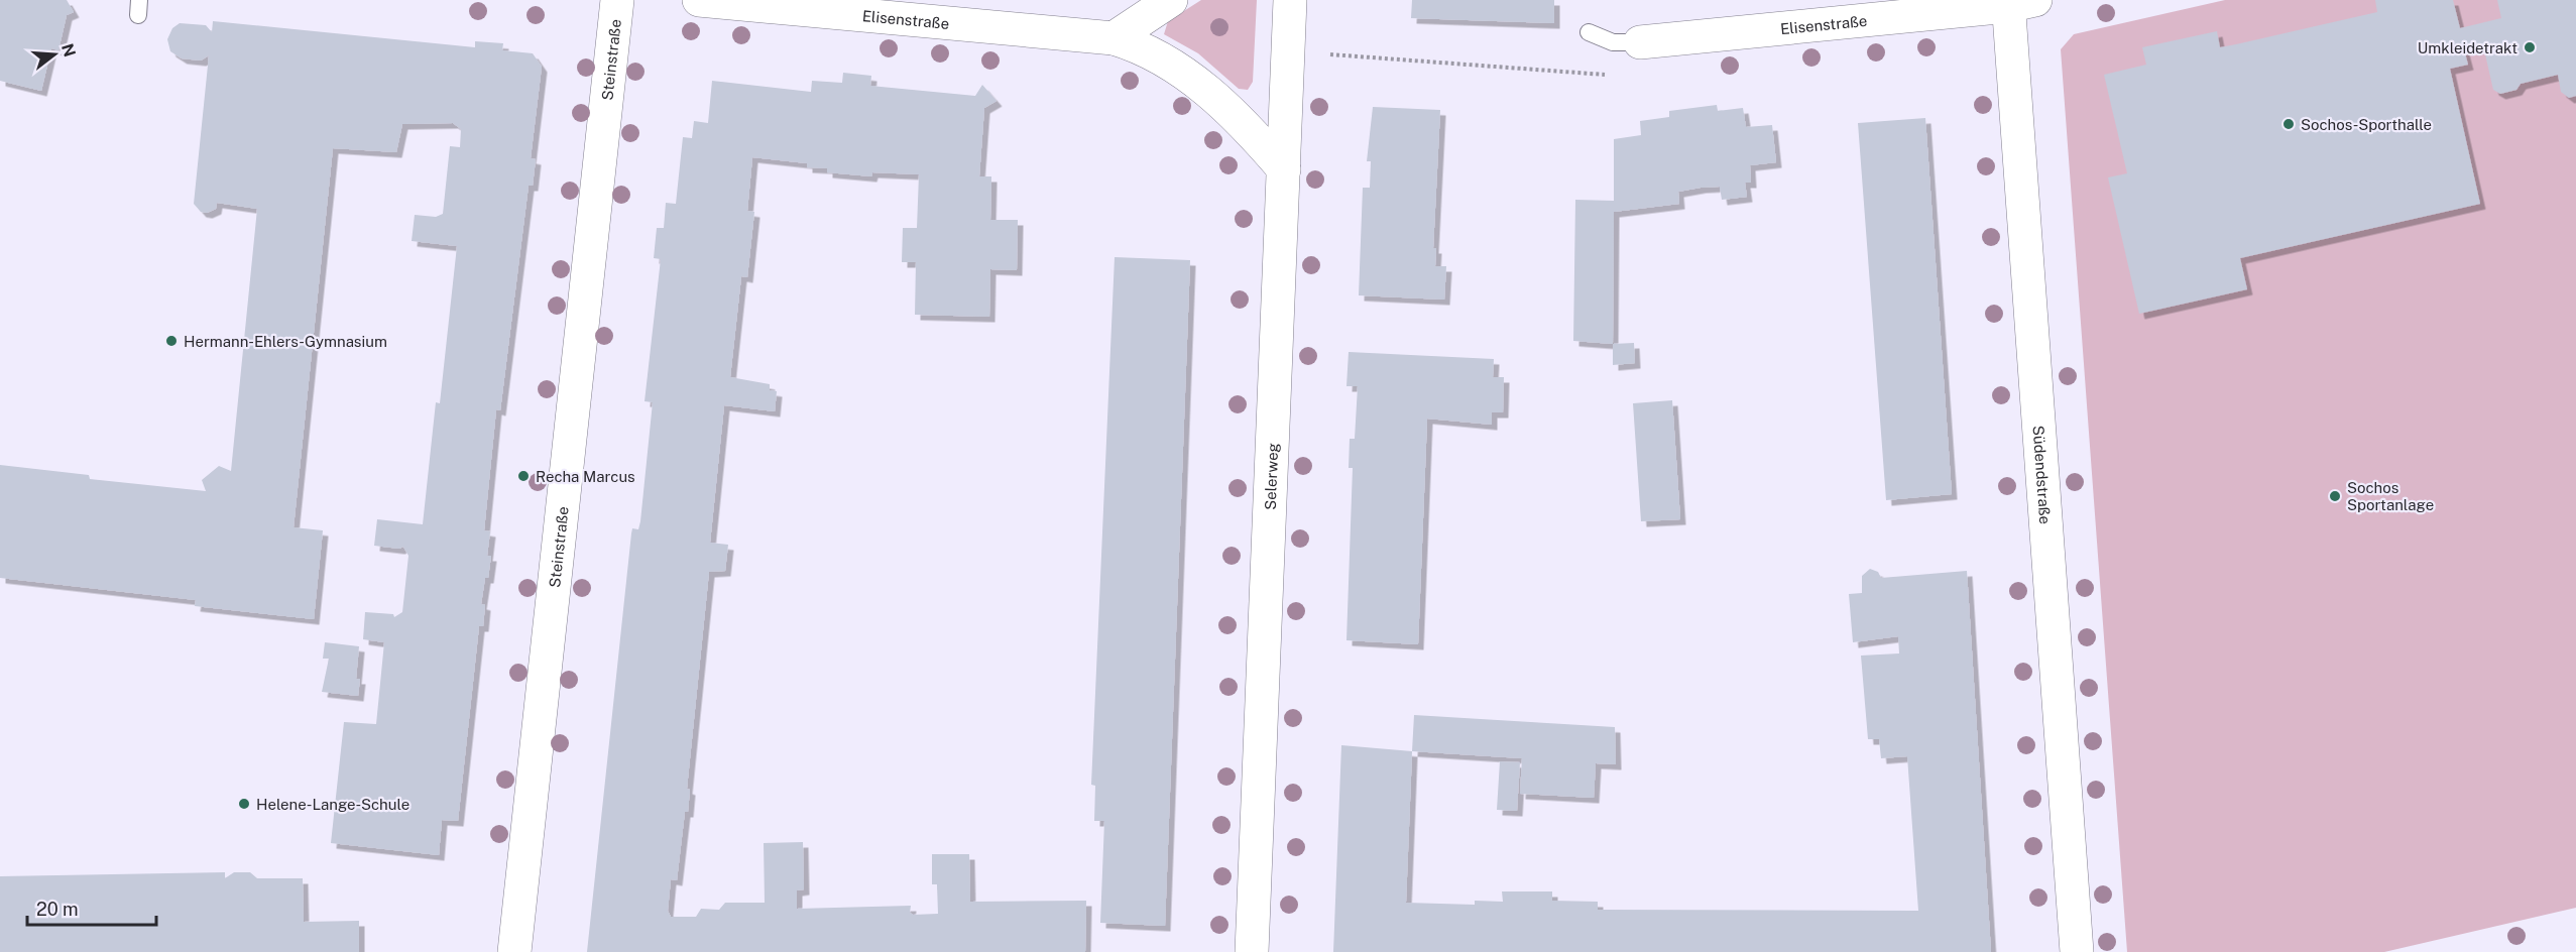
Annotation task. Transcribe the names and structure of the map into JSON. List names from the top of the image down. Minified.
{"streets":{"street":["Elisenstraße","Steinstraße","Selerweg","Südendstraße"]},"crossings":[["Elisenstraße","Selerweg"],["Elisenstraße","Südendstraße"]],"places":["Umkleidetrakt","Sochos-Sporthalle","Hermann-Ehlers-Gymnasium","Recha Marcus","Sochos Sportanlage","Helene-Lange-Schule"],"scale_bar":"20 m","north":"right"}
